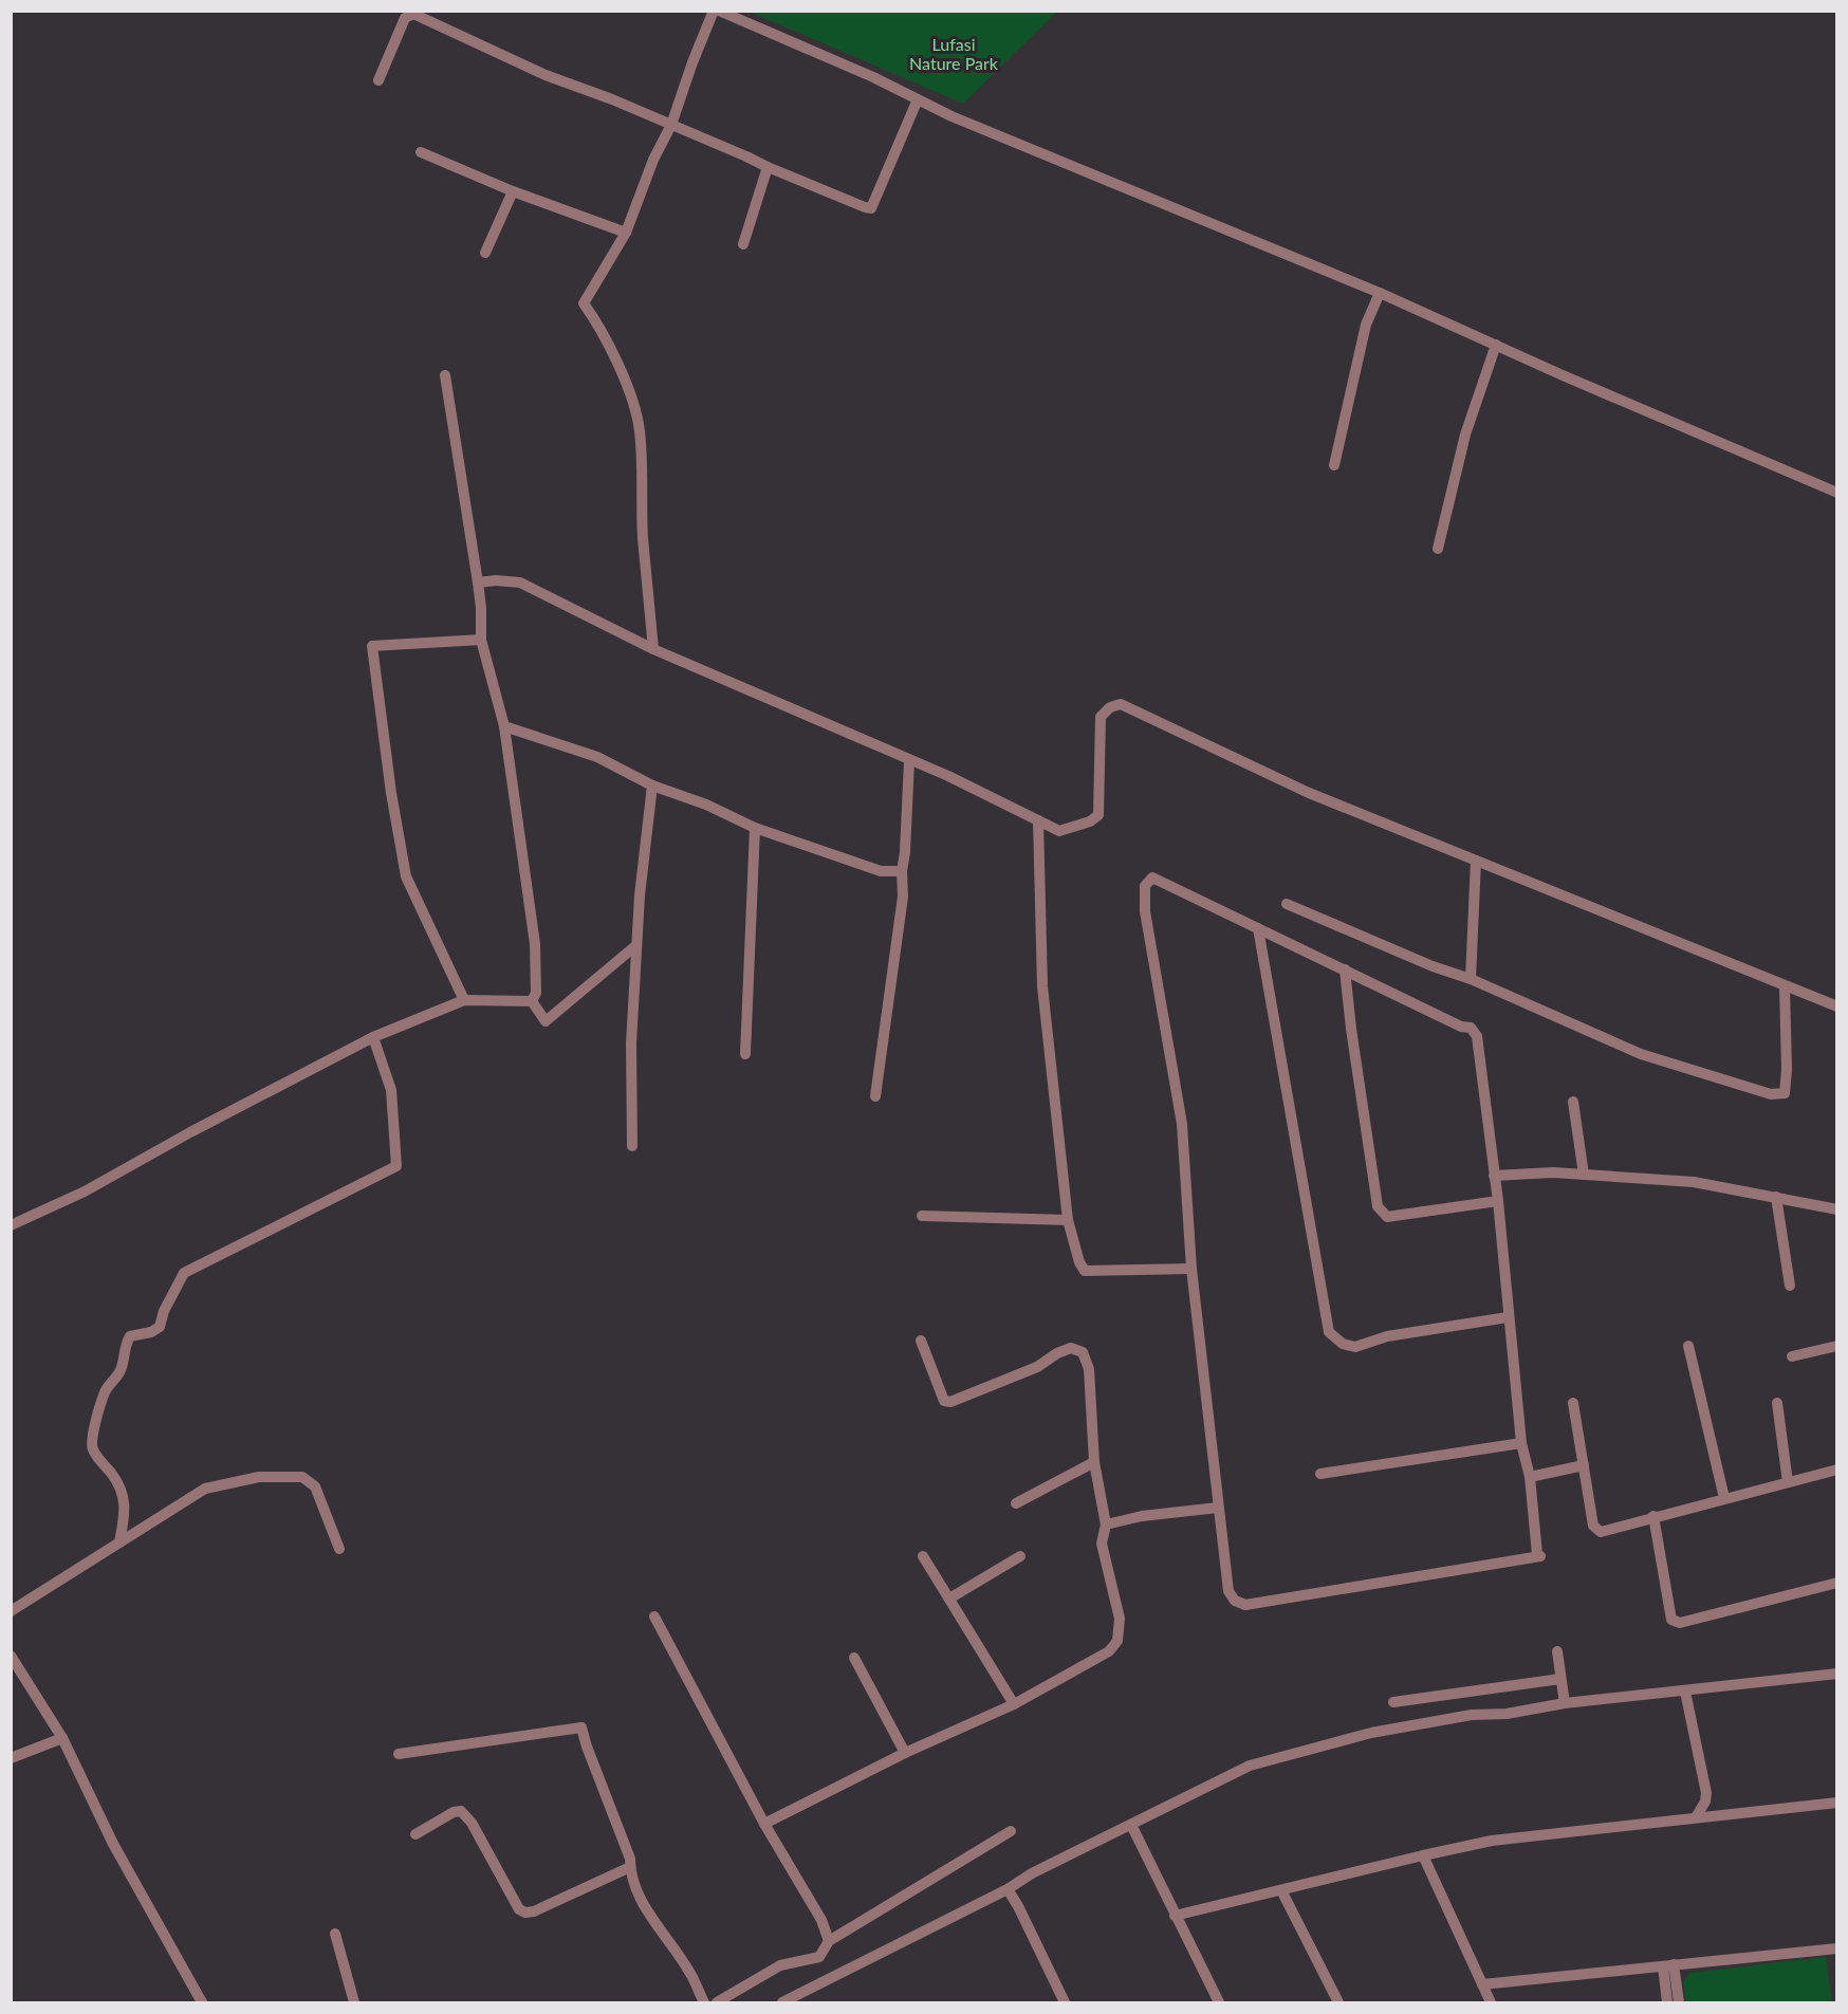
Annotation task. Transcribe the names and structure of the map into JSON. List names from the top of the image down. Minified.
{"parks":["Lufasi Nature Park"]}
